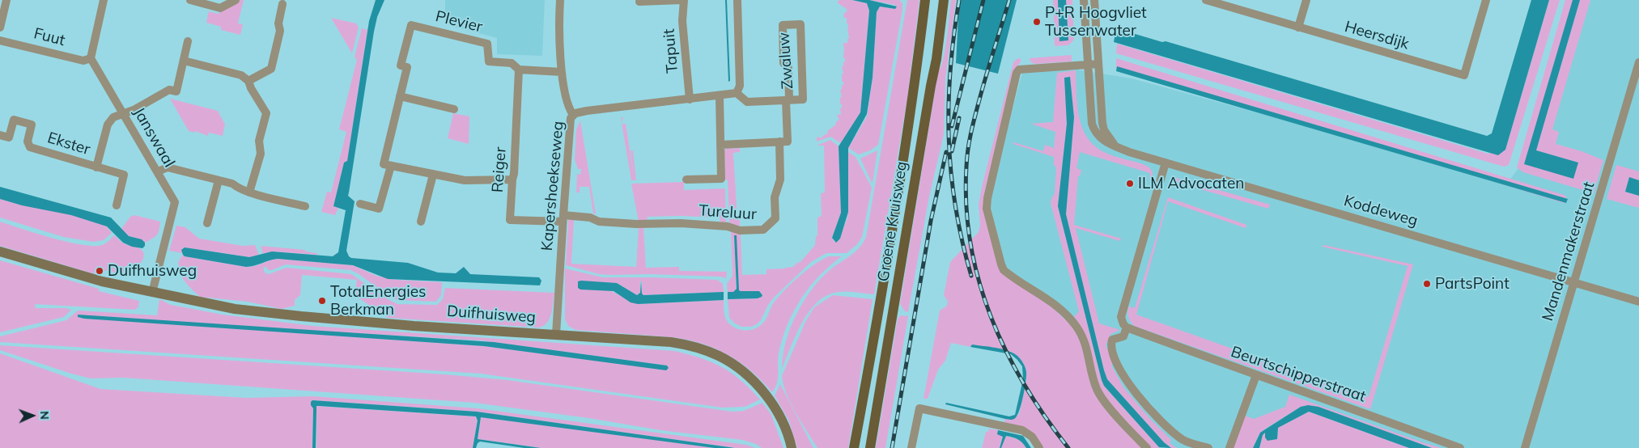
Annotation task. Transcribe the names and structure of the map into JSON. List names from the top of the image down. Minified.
{"streets":{"main road":["Groene Kruisweg","Duifhuisweg"],"street":["Plevier","Heersdijk","Fuut","Tapuit","Zwaluw","Janswaal","Ekster","Reiger","Kapershoekseweg","Koddeweg","Tureluur","Mandenmakerstraat","Beurtschipperstraat"]},"crossings":[["Plevier","Reiger"],["Fuut","Janswaal"],["Tapuit","Kapershoekseweg"],["Zwaluw","Kapershoekseweg"],["Zwaluw","Tureluur"],["Janswaal","Ekster"],["Janswaal","Duifhuisweg"],["Reiger","Kapershoekseweg"],["Reiger","Tureluur"],["Kapershoekseweg","Tureluur"],["Kapershoekseweg","Duifhuisweg"],["Koddeweg","Mandenmakerstraat"]],"places":["P+R Hoogvliet Tussenwater","ILM Advocaten","Duifhuisweg","PartsPoint","TotalEnergies Berkman"],"north":"right"}
